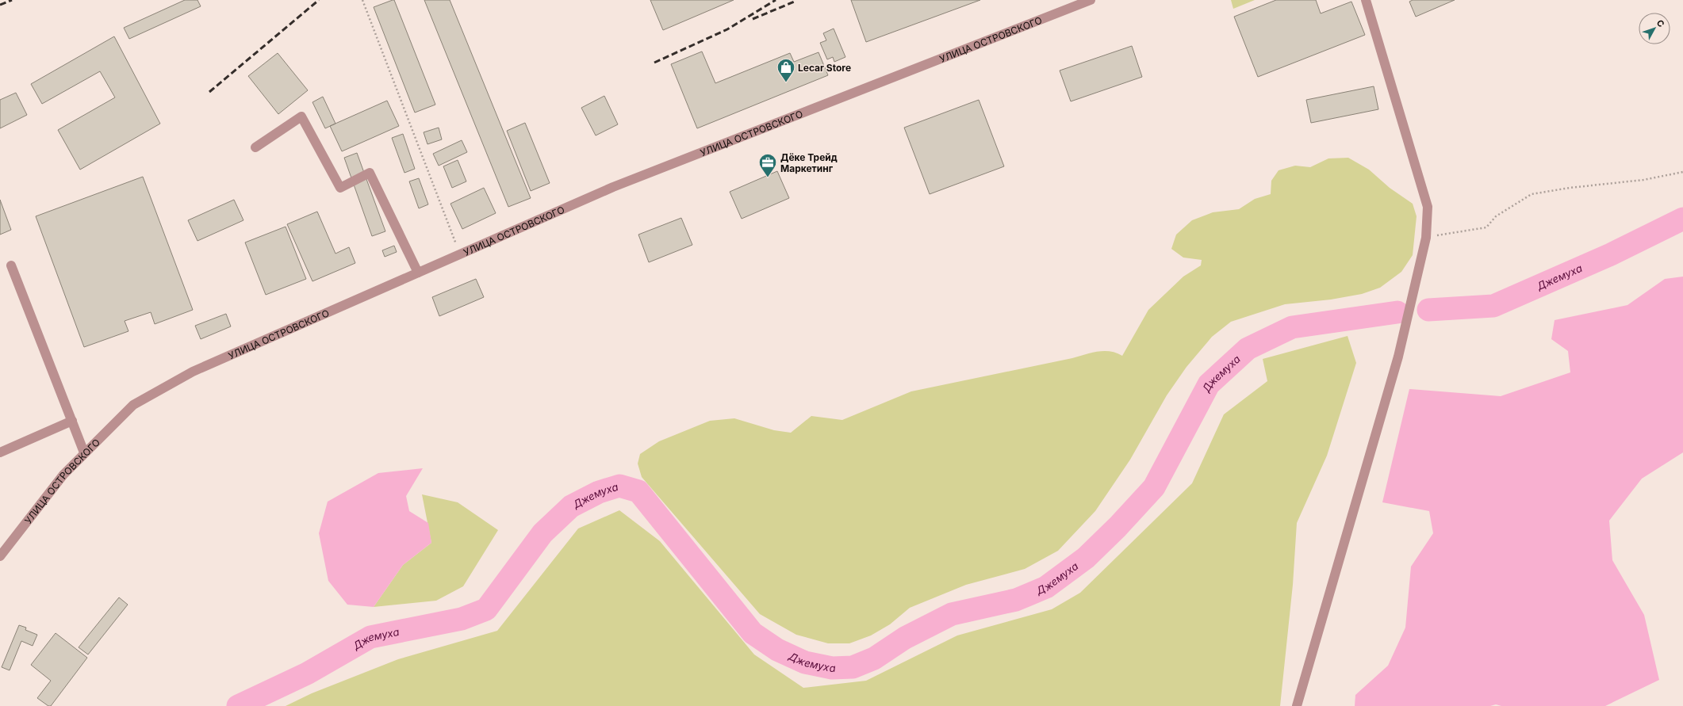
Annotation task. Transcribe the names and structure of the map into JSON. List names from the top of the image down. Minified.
{"streets":{"street":["УЛИЦА ОСТРОВСКОГО"]},"water":["Джемуха"],"places":{"shop":["Lecar Store"],"office":["Дёке Трейд Маркетинг"]},"north":"top right"}
